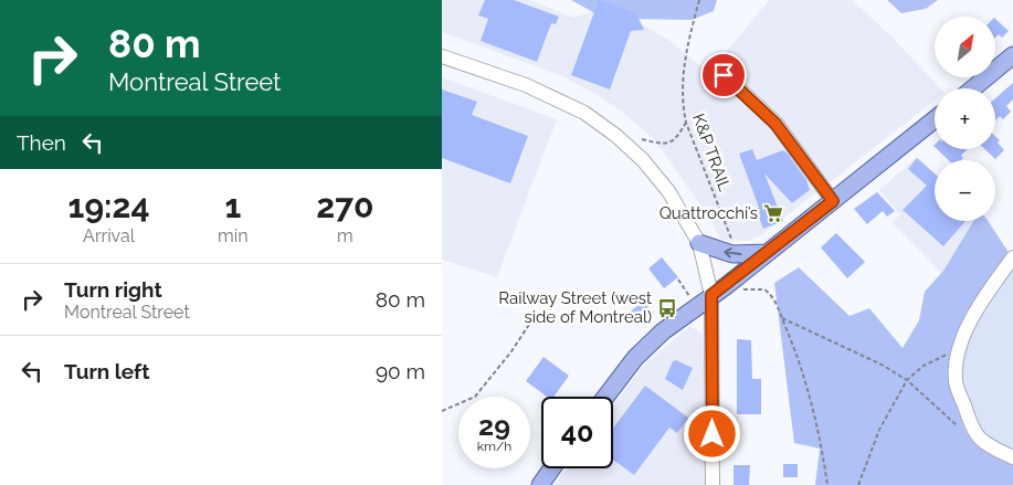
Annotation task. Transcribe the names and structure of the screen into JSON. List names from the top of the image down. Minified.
{"streets":{"path":["K&P TRAIL"]},"places":{"supermarket":["Quattrocchi’s"],"bus stop":["Railway Street (west side of Montreal)"]},"north":"top right","page":{"turn":["80 m","Montreal Street"],"map_buttons":["+","−"],"then":"Then","eta":["19:24","Arrival","1","min","270","m"],"list":[{"name":"Turn right","note":"Montreal Street","value":"80 m"},{"name":"Turn left","value":"90 m"}],"speed":"29 km/h","limit":"40"}}
